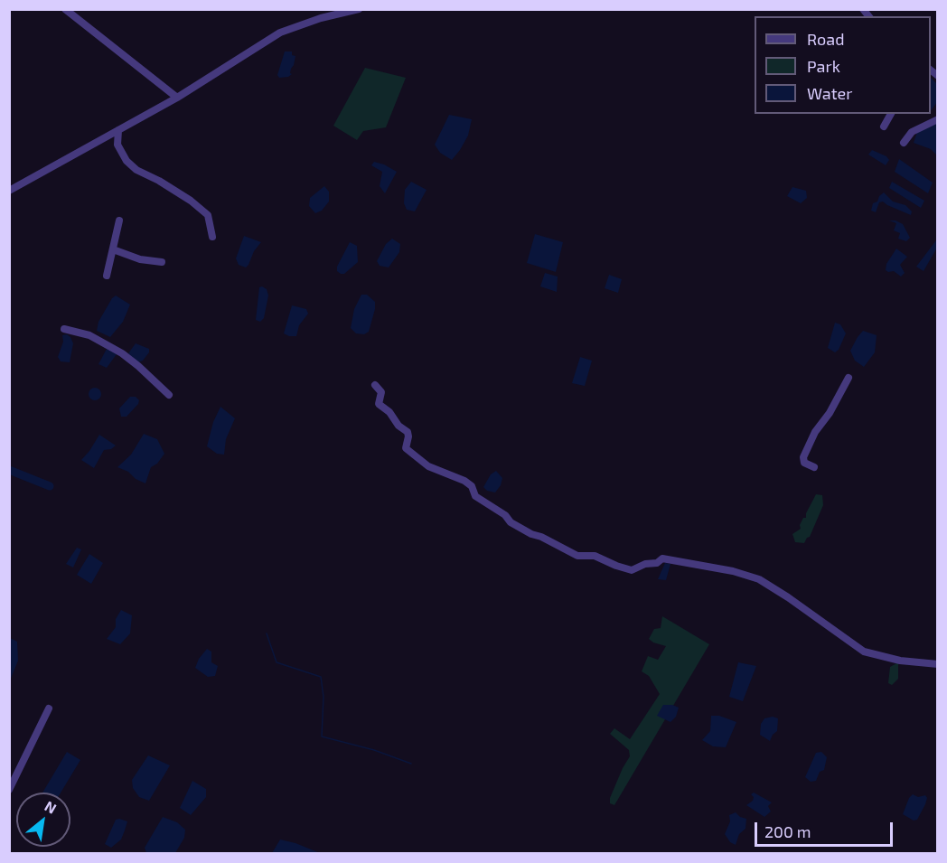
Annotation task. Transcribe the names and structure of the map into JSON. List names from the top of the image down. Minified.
{"legend":["Road","Park","Water"],"scale_bar":"200 m","north":"top right"}
